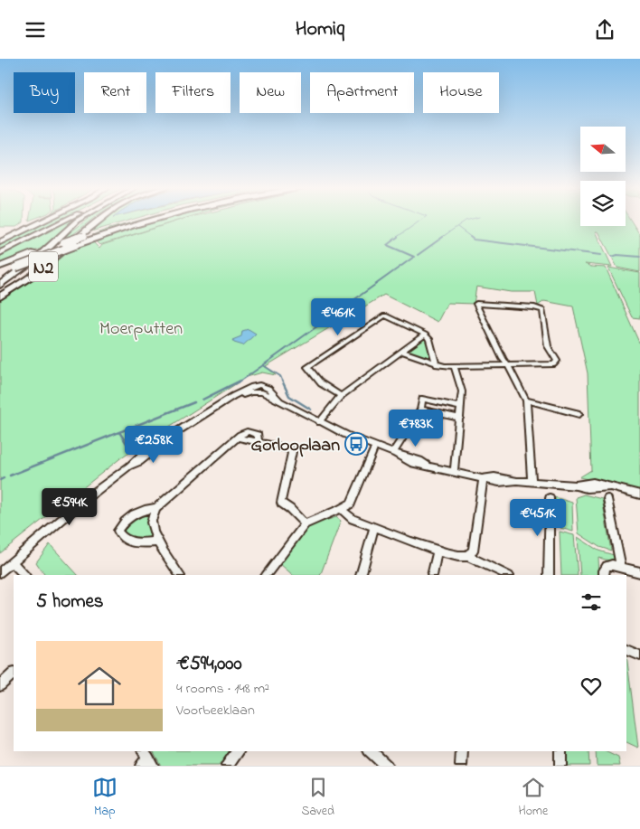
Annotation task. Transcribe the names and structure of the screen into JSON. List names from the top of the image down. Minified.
{"streets":{"highway":["N2"]},"parks":["Moerputten"],"places":{"bus stop":["Gorlooplaan"]},"north":"left","page":{"header":"Homiq","chip":["Buy","Rent","Filters","New","Apartment","House"],"price":["€461K","€783K","€258K","€594K","€451K"],"heading":"5 homes","list":[{"name":"€594,000","note":"4 rooms · 148 m² · Voorbeeklaan"}],"tabs":["Map","Saved","Home"]}}
